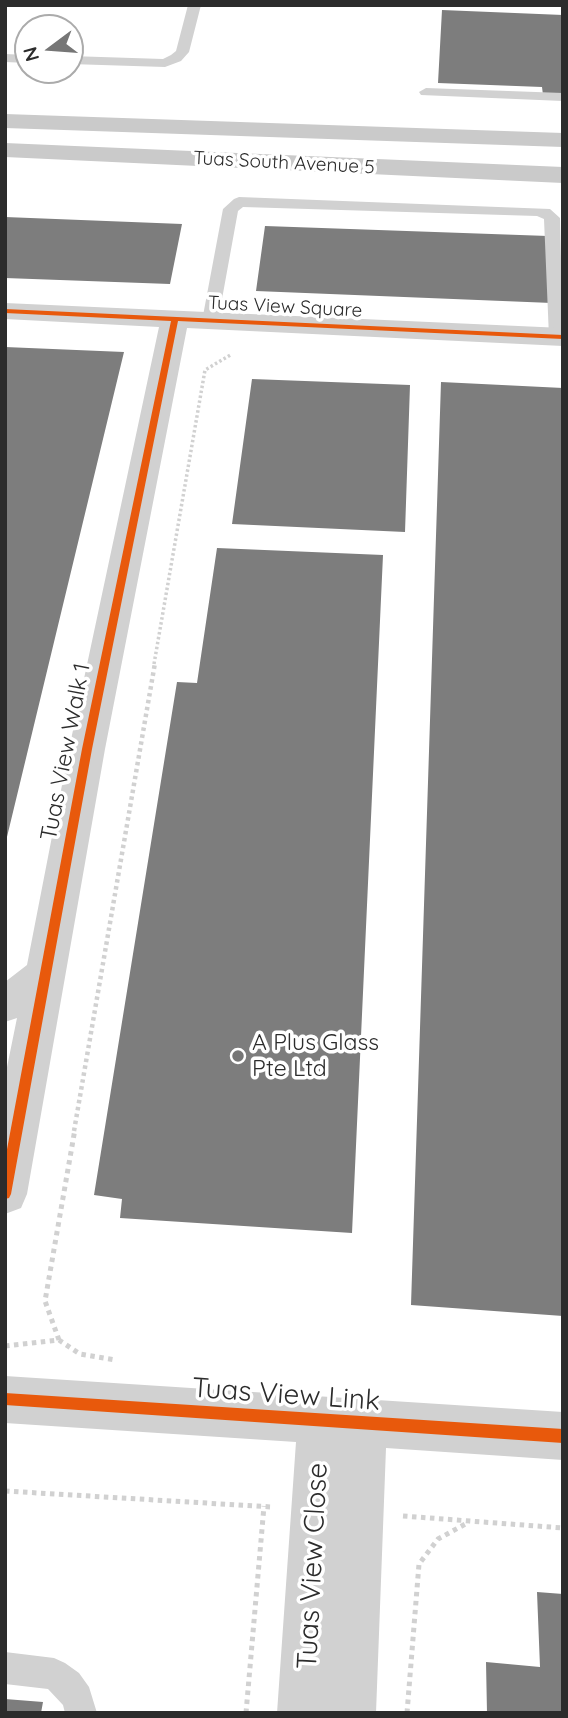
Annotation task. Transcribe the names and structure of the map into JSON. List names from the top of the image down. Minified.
{"streets":{"main road":["Tuas South Avenue 5"],"street":["Tuas View Square","Tuas View Walk 1","Tuas View Link","Tuas View Close"]},"crossings":[["Tuas View Square","Tuas View Walk 1"],["Tuas View Link","Tuas View Close"]],"places":["A Plus Glass Pte Ltd"],"north":"left"}
